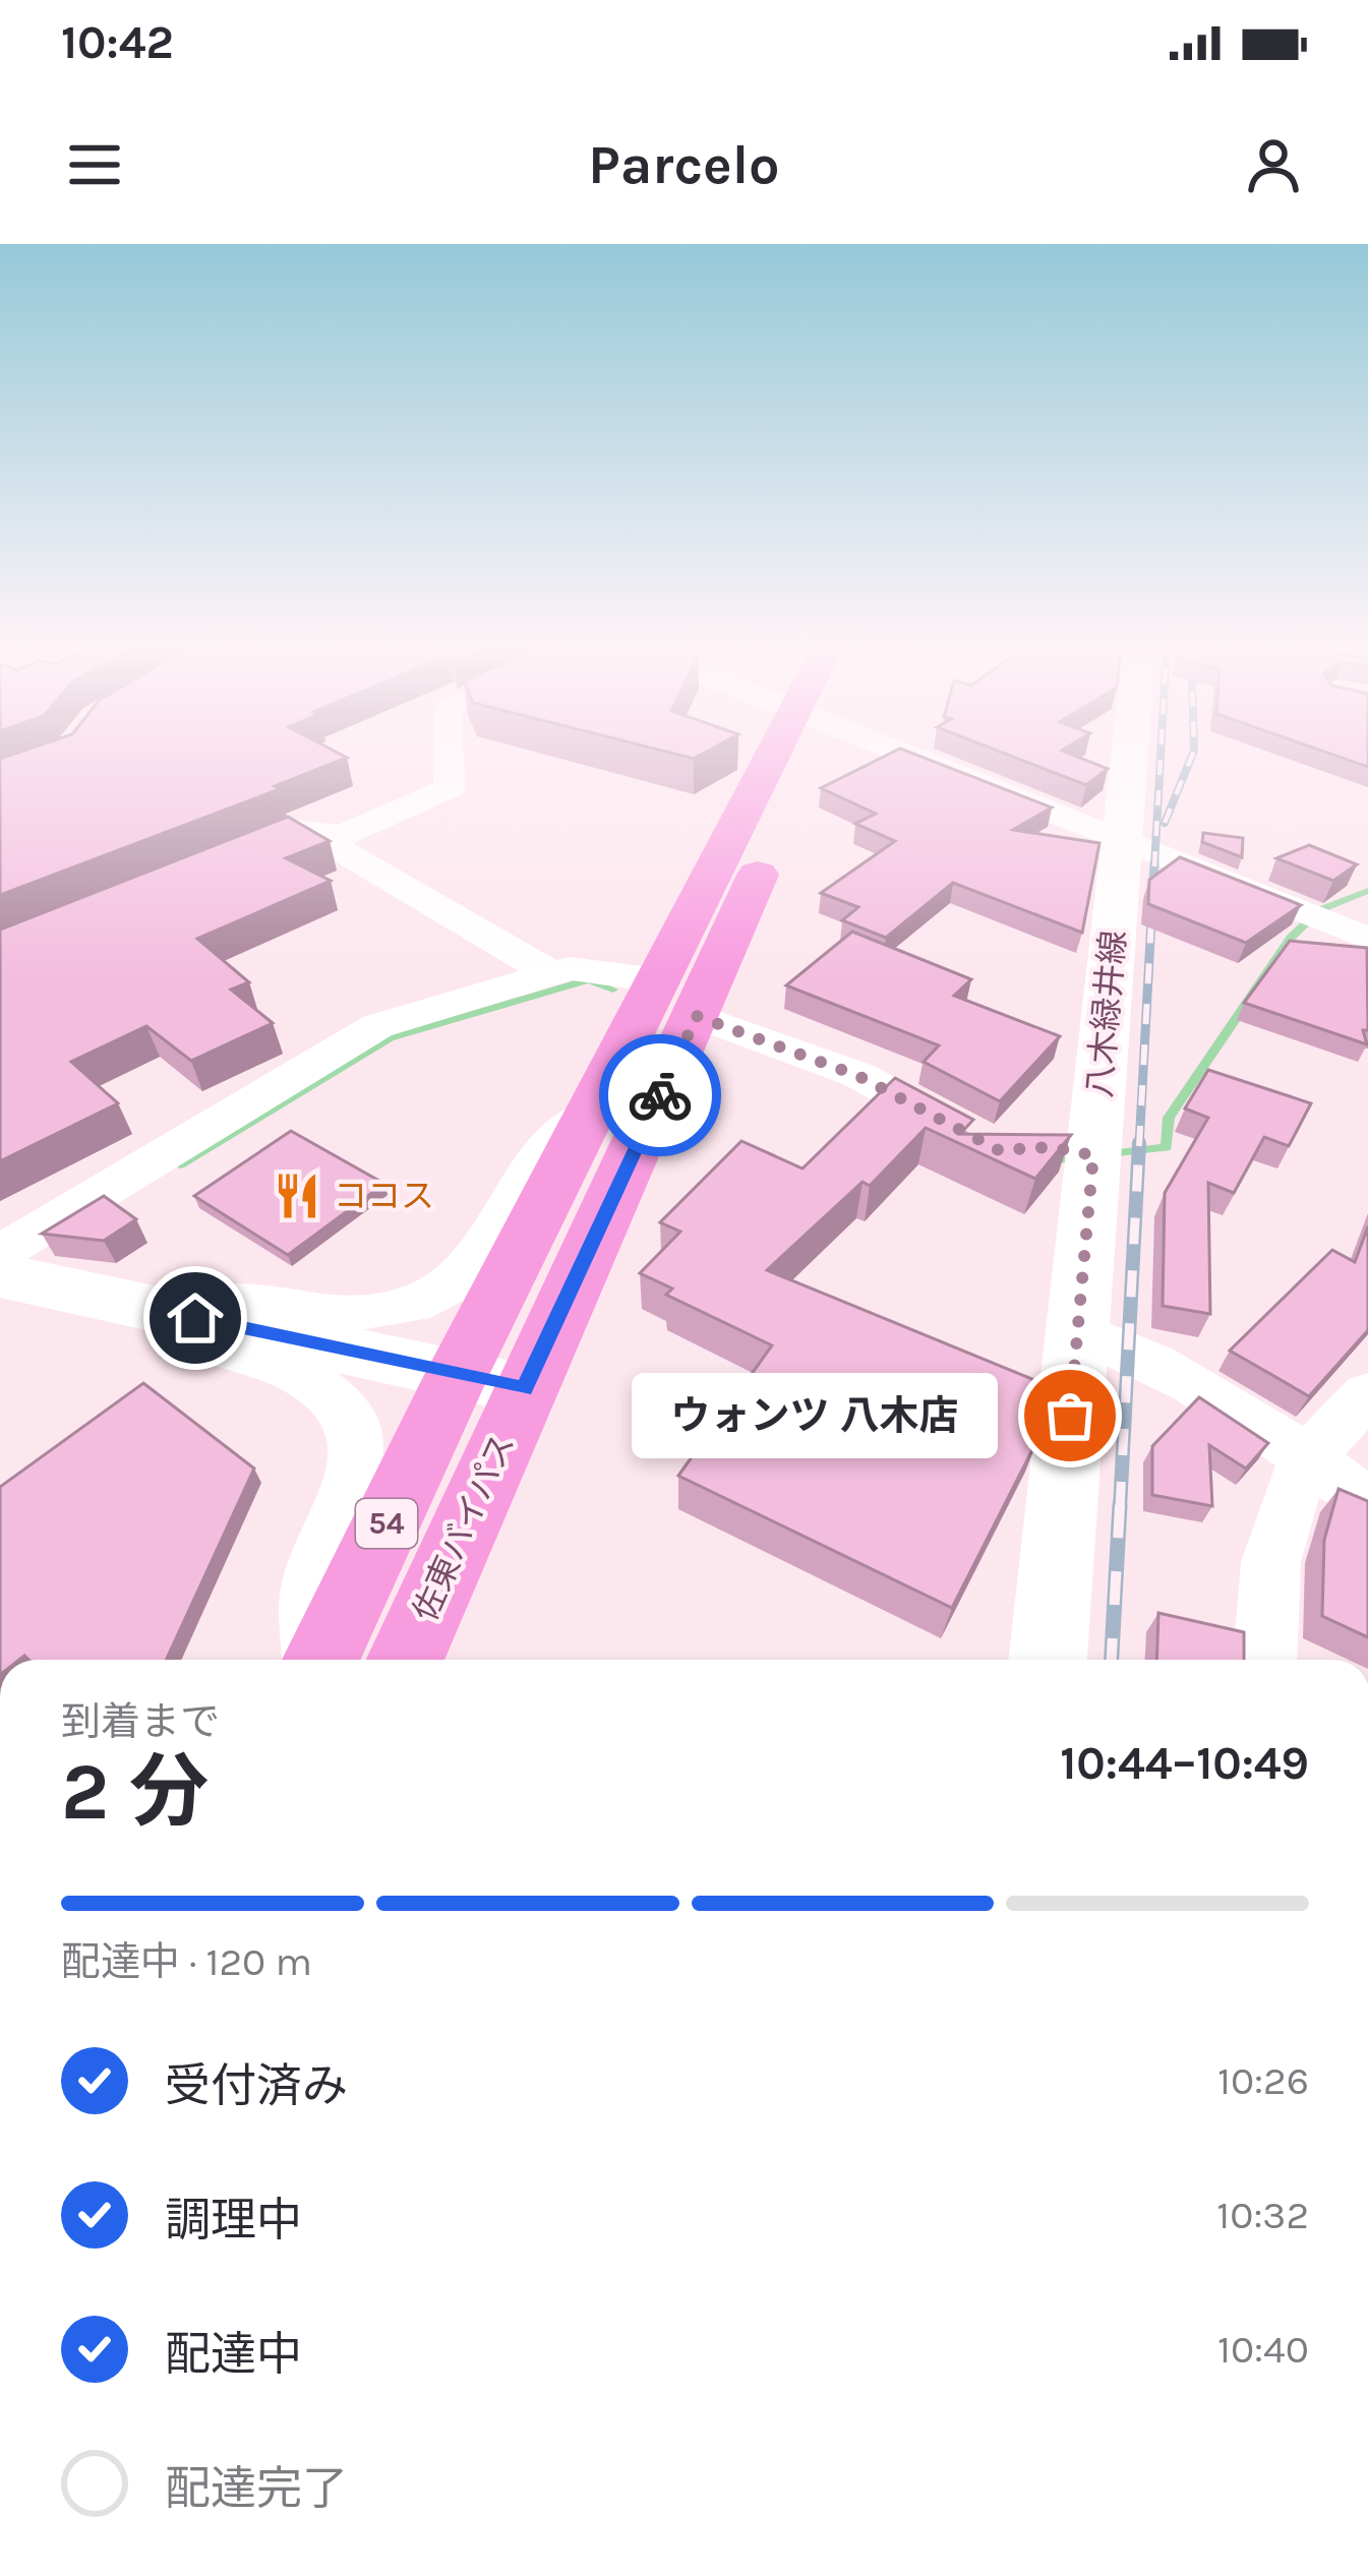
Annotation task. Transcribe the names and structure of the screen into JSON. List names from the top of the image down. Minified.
{"streets":{"highway":["54","佐東バイパス"],"main road":["八木緑井線"]},"places":{"restaurant":["ココス"],"other":["ウォンツ 八木店"]},"page":{"status":"10:42","header":"Parcelo","bubble":"ウォンツ 八木店","heading":["2 分","到着まで","10:44–10:49"],"bar":"配達中 · 120 m","list":[["受付済み","10:26"],["調理中","10:32"],["配達中","10:40"],"配達完了"]}}
